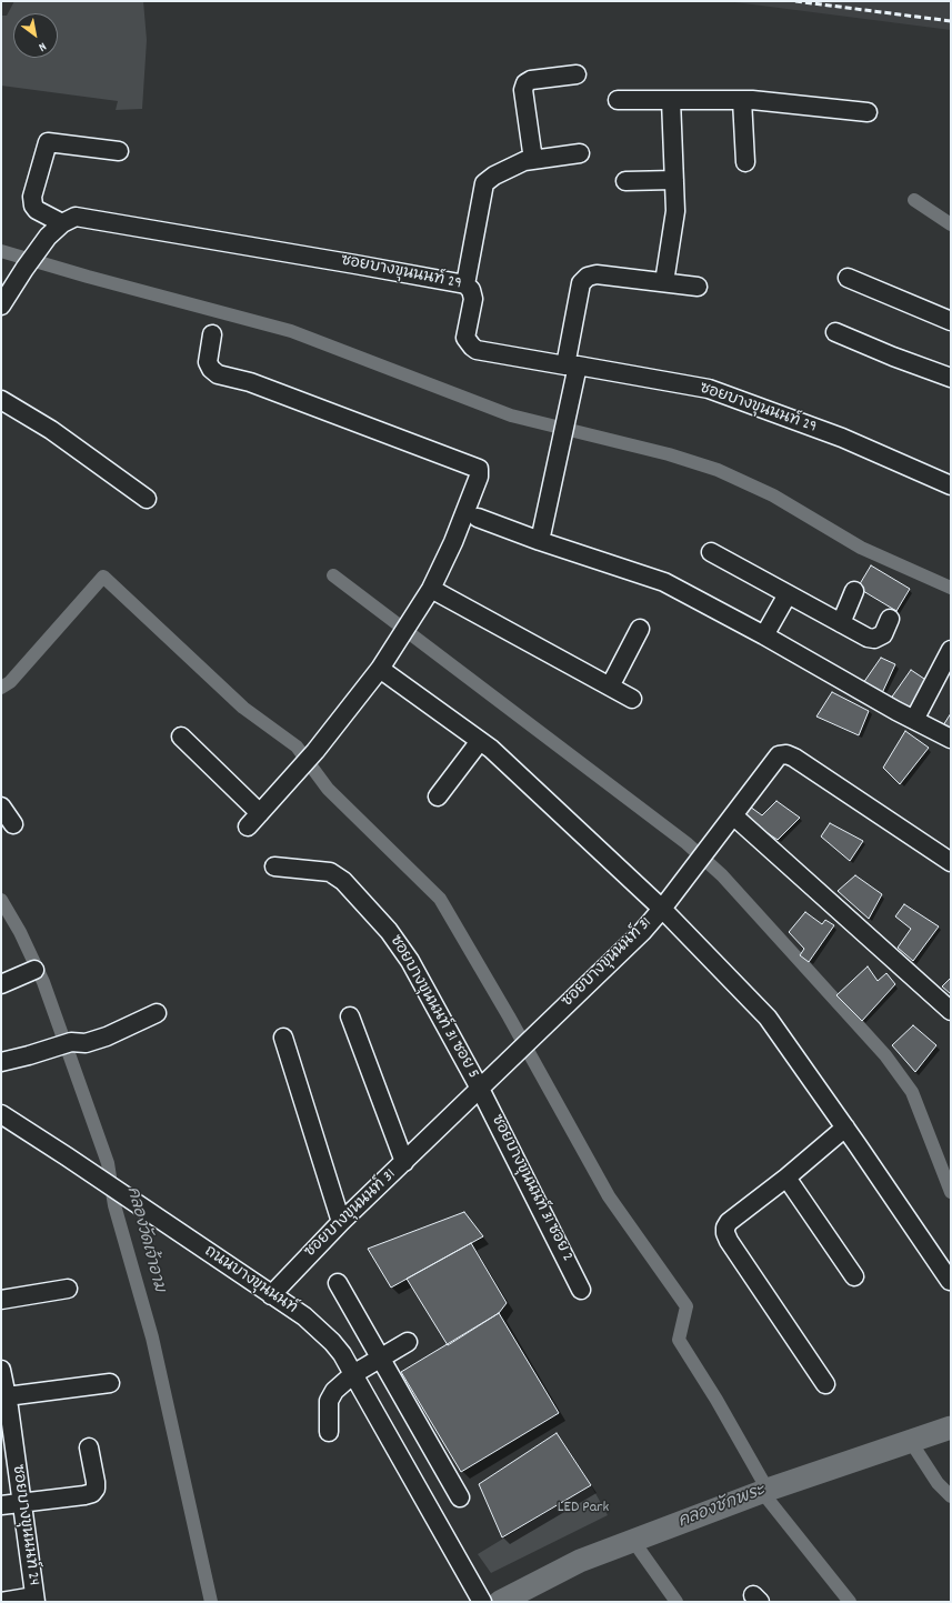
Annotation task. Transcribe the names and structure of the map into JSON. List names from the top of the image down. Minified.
{"streets":{"street":["ซอยบางขุนนนท์ 29","ซอยบางขุนนนท์ 31","ซอยบางขุนนนท์ 31 ซอย 5","ซอยบางขุนนนท์ 31 ซอย 2","ถนนบางขุนนนท์","ซอยบางขุนนนท์ 24"]},"crossings":[["ซอยบางขุนนนท์ 31","ซอยบางขุนนนท์ 31 ซอย 5"],["ซอยบางขุนนนท์ 31","ซอยบางขุนนนท์ 31 ซอย 2"],["ซอยบางขุนนนท์ 31","ถนนบางขุนนนท์"],["ซอยบางขุนนนท์ 31 ซอย 5","ซอยบางขุนนนท์ 31 ซอย 2"]],"water":["คลองวัดเจ้าอาม","คลองชักพระ"],"parks":["LED Park"],"north":"bottom right"}
